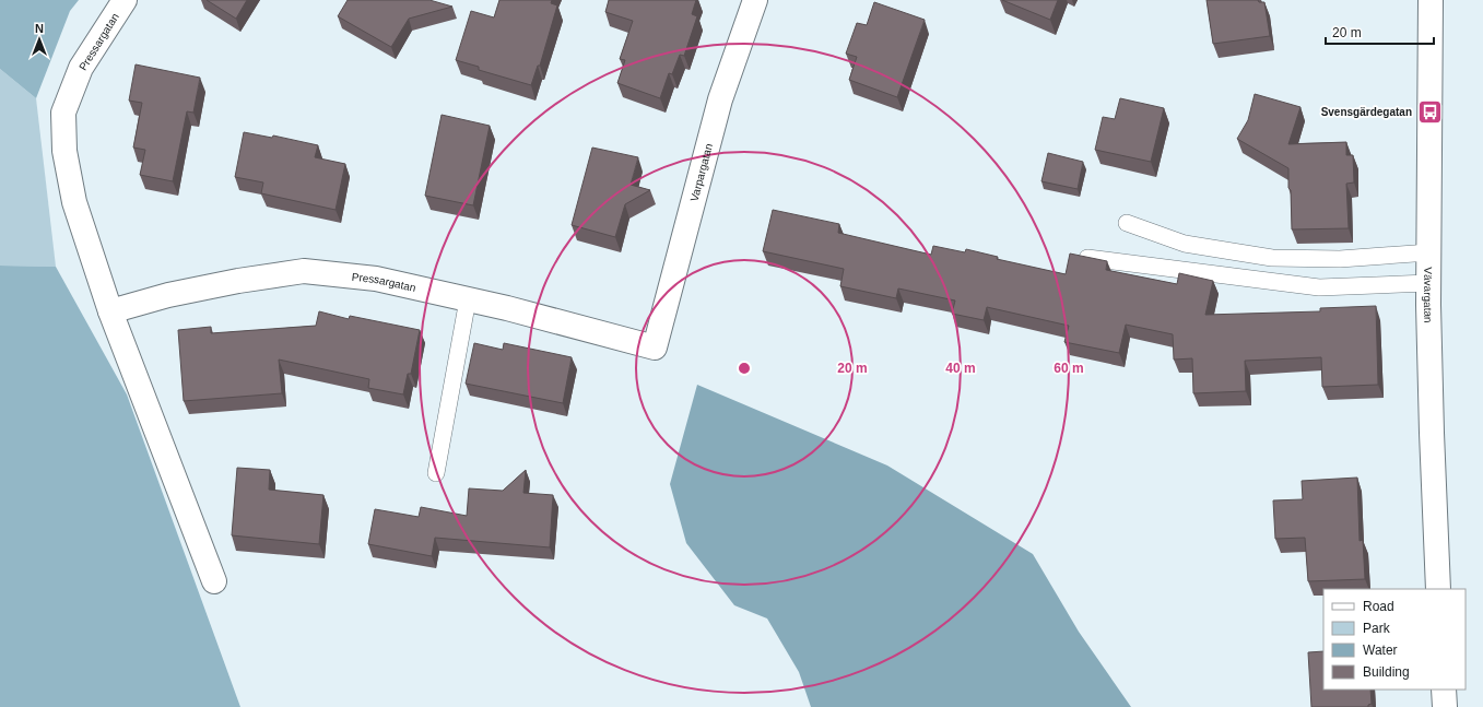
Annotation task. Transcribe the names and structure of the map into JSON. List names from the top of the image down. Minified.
{"streets":{"street":["Pressargatan","Varpargatan","Vävargatan"]},"crossings":[["Pressargatan","Varpargatan"]],"places":{"bus stop":["Svensgärdegatan"]},"legend":["Road","Park","Water","Building"],"scale_bar":"20 m","north":"top","rings":["20 m","40 m","60 m"]}
